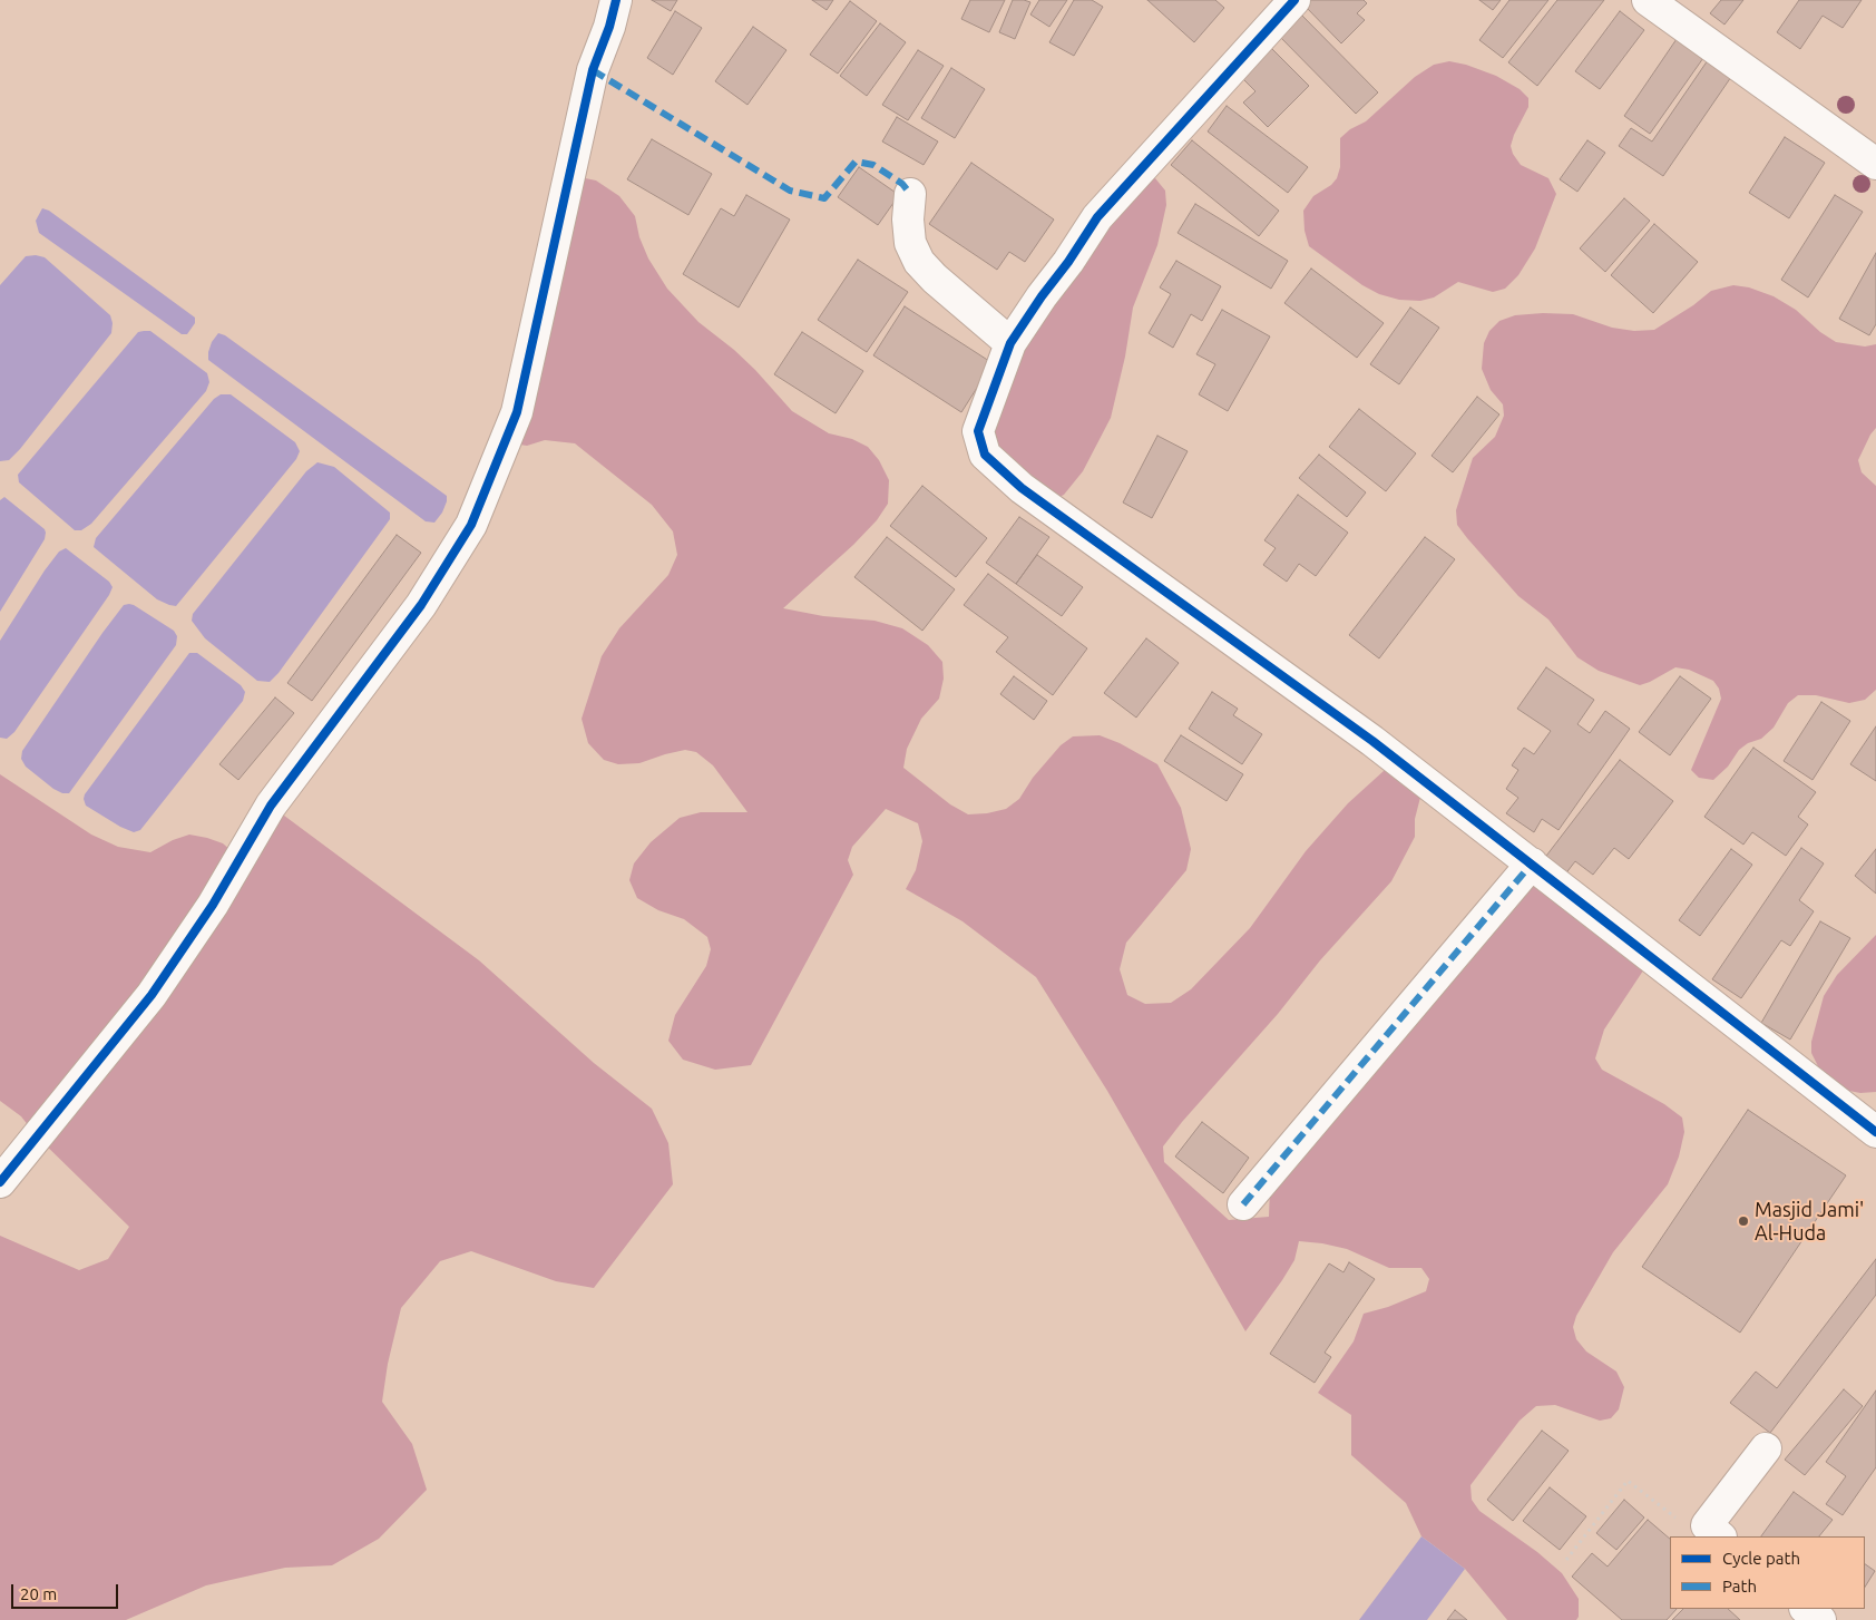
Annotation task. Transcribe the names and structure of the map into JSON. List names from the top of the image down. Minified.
{"places":["Masjid Jami' Al-Huda"],"legend":["Cycle path","Path"],"scale_bar":"20 m"}
